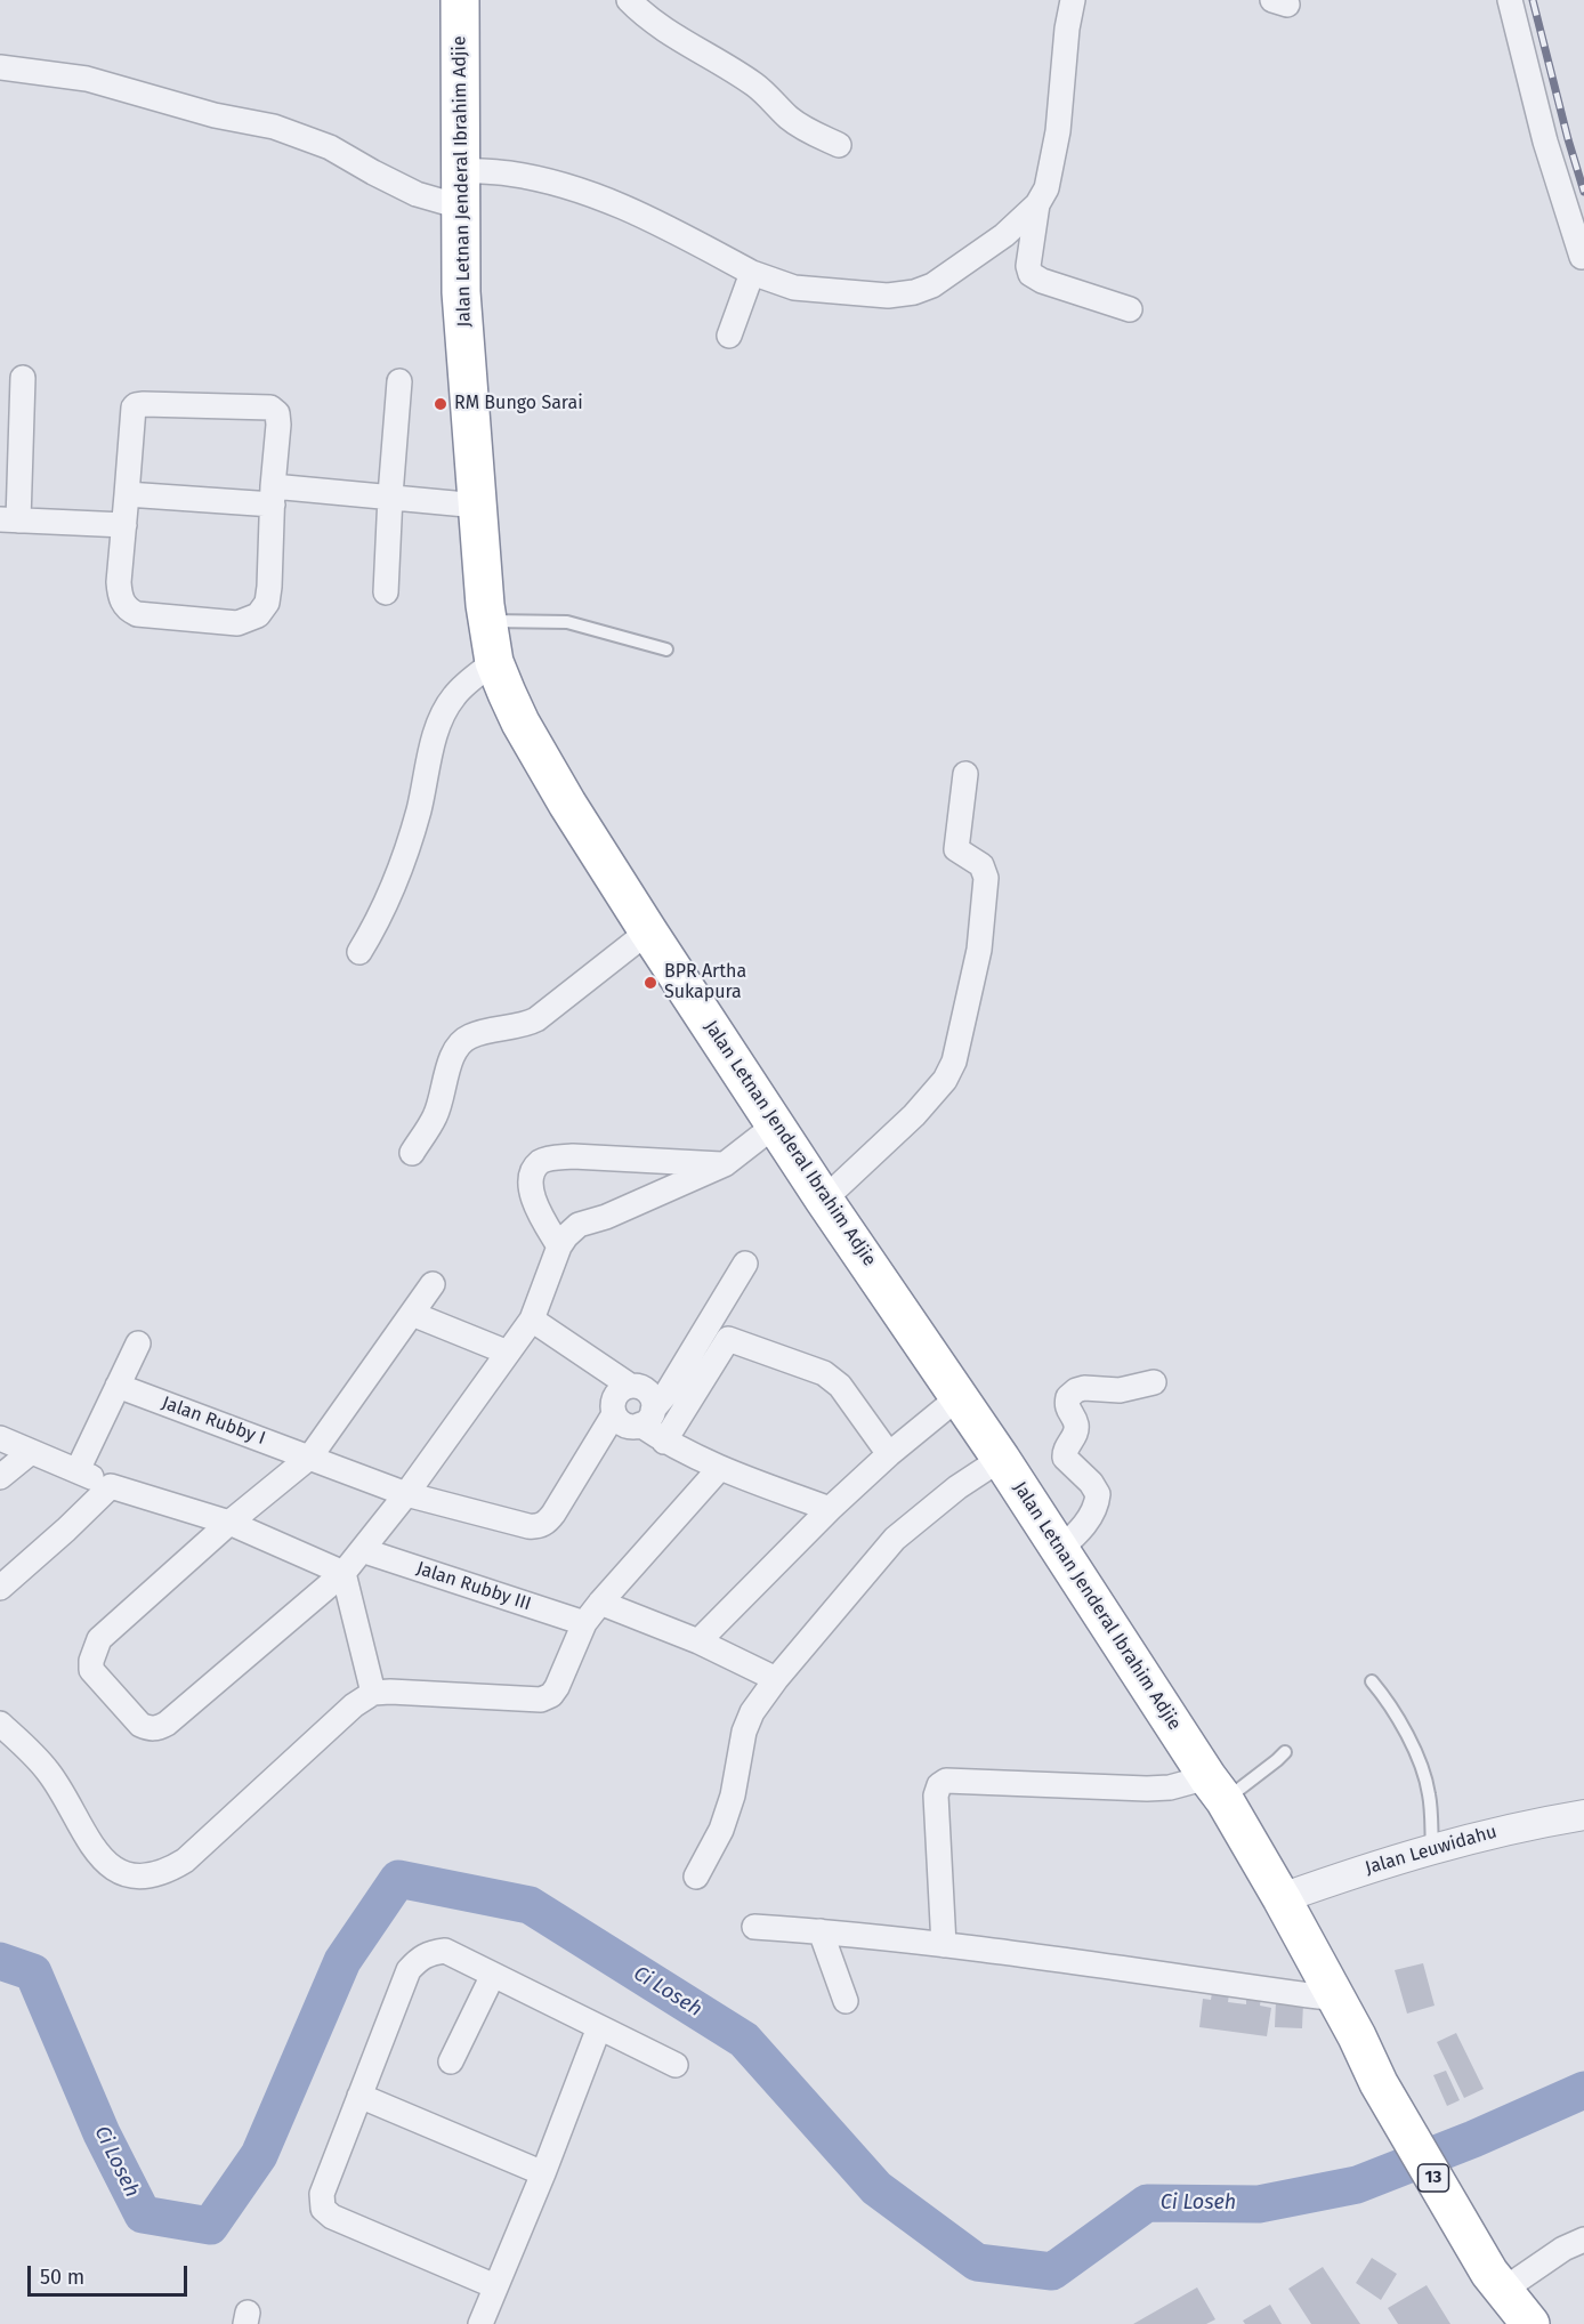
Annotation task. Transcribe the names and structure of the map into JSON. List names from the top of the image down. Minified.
{"streets":{"highway":["Jalan Letnan Jenderal Ibrahim Adjie","13"],"street":["Jalan Rubby I","Jalan Rubby III","Jalan Leuwidahu"]},"crossings":[["Jalan Letnan Jenderal Ibrahim Adjie","Jalan Leuwidahu"],["Jalan Letnan Jenderal Ibrahim Adjie","13"],["Jalan Leuwidahu","13"]],"water":["Ci Loseh"],"places":["RM Bungo Sarai","BPR Artha Sukapura"],"scale_bar":"50 m"}
